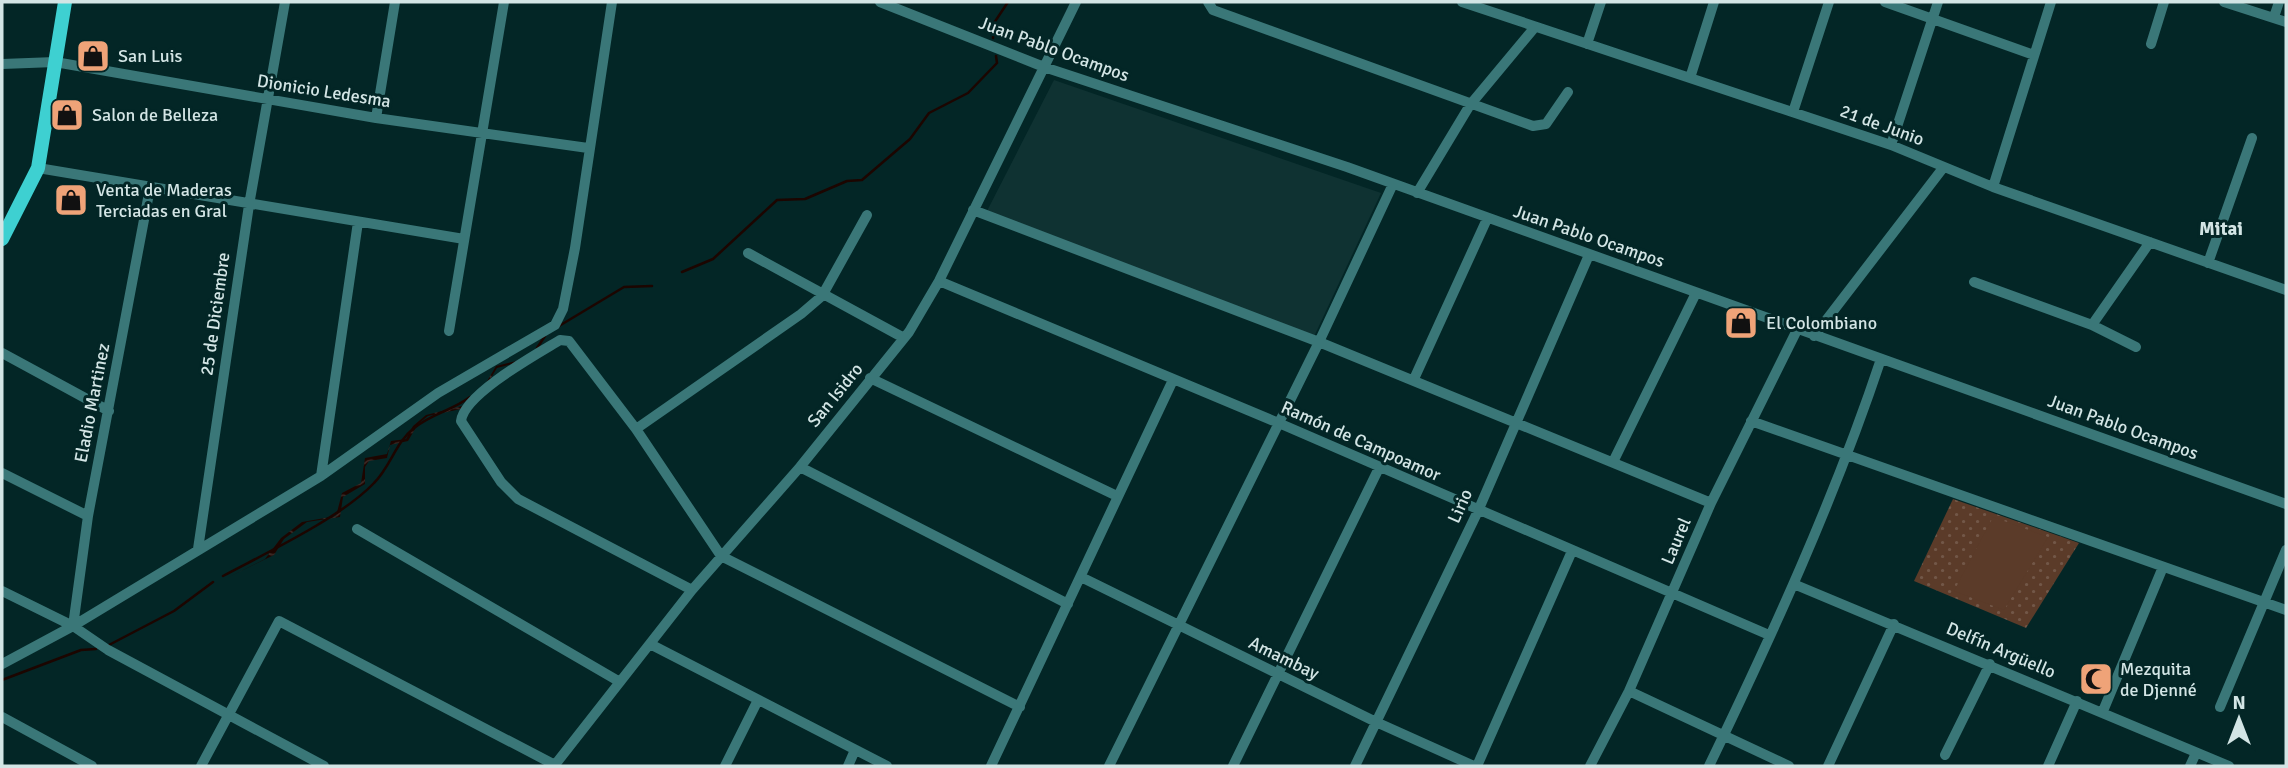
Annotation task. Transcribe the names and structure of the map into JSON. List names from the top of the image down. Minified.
{"streets":{"street":["Juan Pablo Ocampos","Dionicio Ledesma","21 de Junio","25 de Diciembre","San Isidro","Eladio Martinez","Ramón de Campoamor","Lirio","Laurel","Delfín Argüello","Amambay"]},"crossings":[["Juan Pablo Ocampos","San Isidro"],["Juan Pablo Ocampos","Lirio"],["Juan Pablo Ocampos","Laurel"],["Dionicio Ledesma","25 de Diciembre"],["San Isidro","Ramón de Campoamor"],["Ramón de Campoamor","Lirio"],["Ramón de Campoamor","Laurel"],["Lirio","Amambay"]],"districts":["Mitai"],"places":{"shop":["San Luis","Salon de Belleza","Venta de Maderas Terciadas en Gral","El Colombiano"],"mosque":["Mezquita de Djenné"]},"north":"top"}
